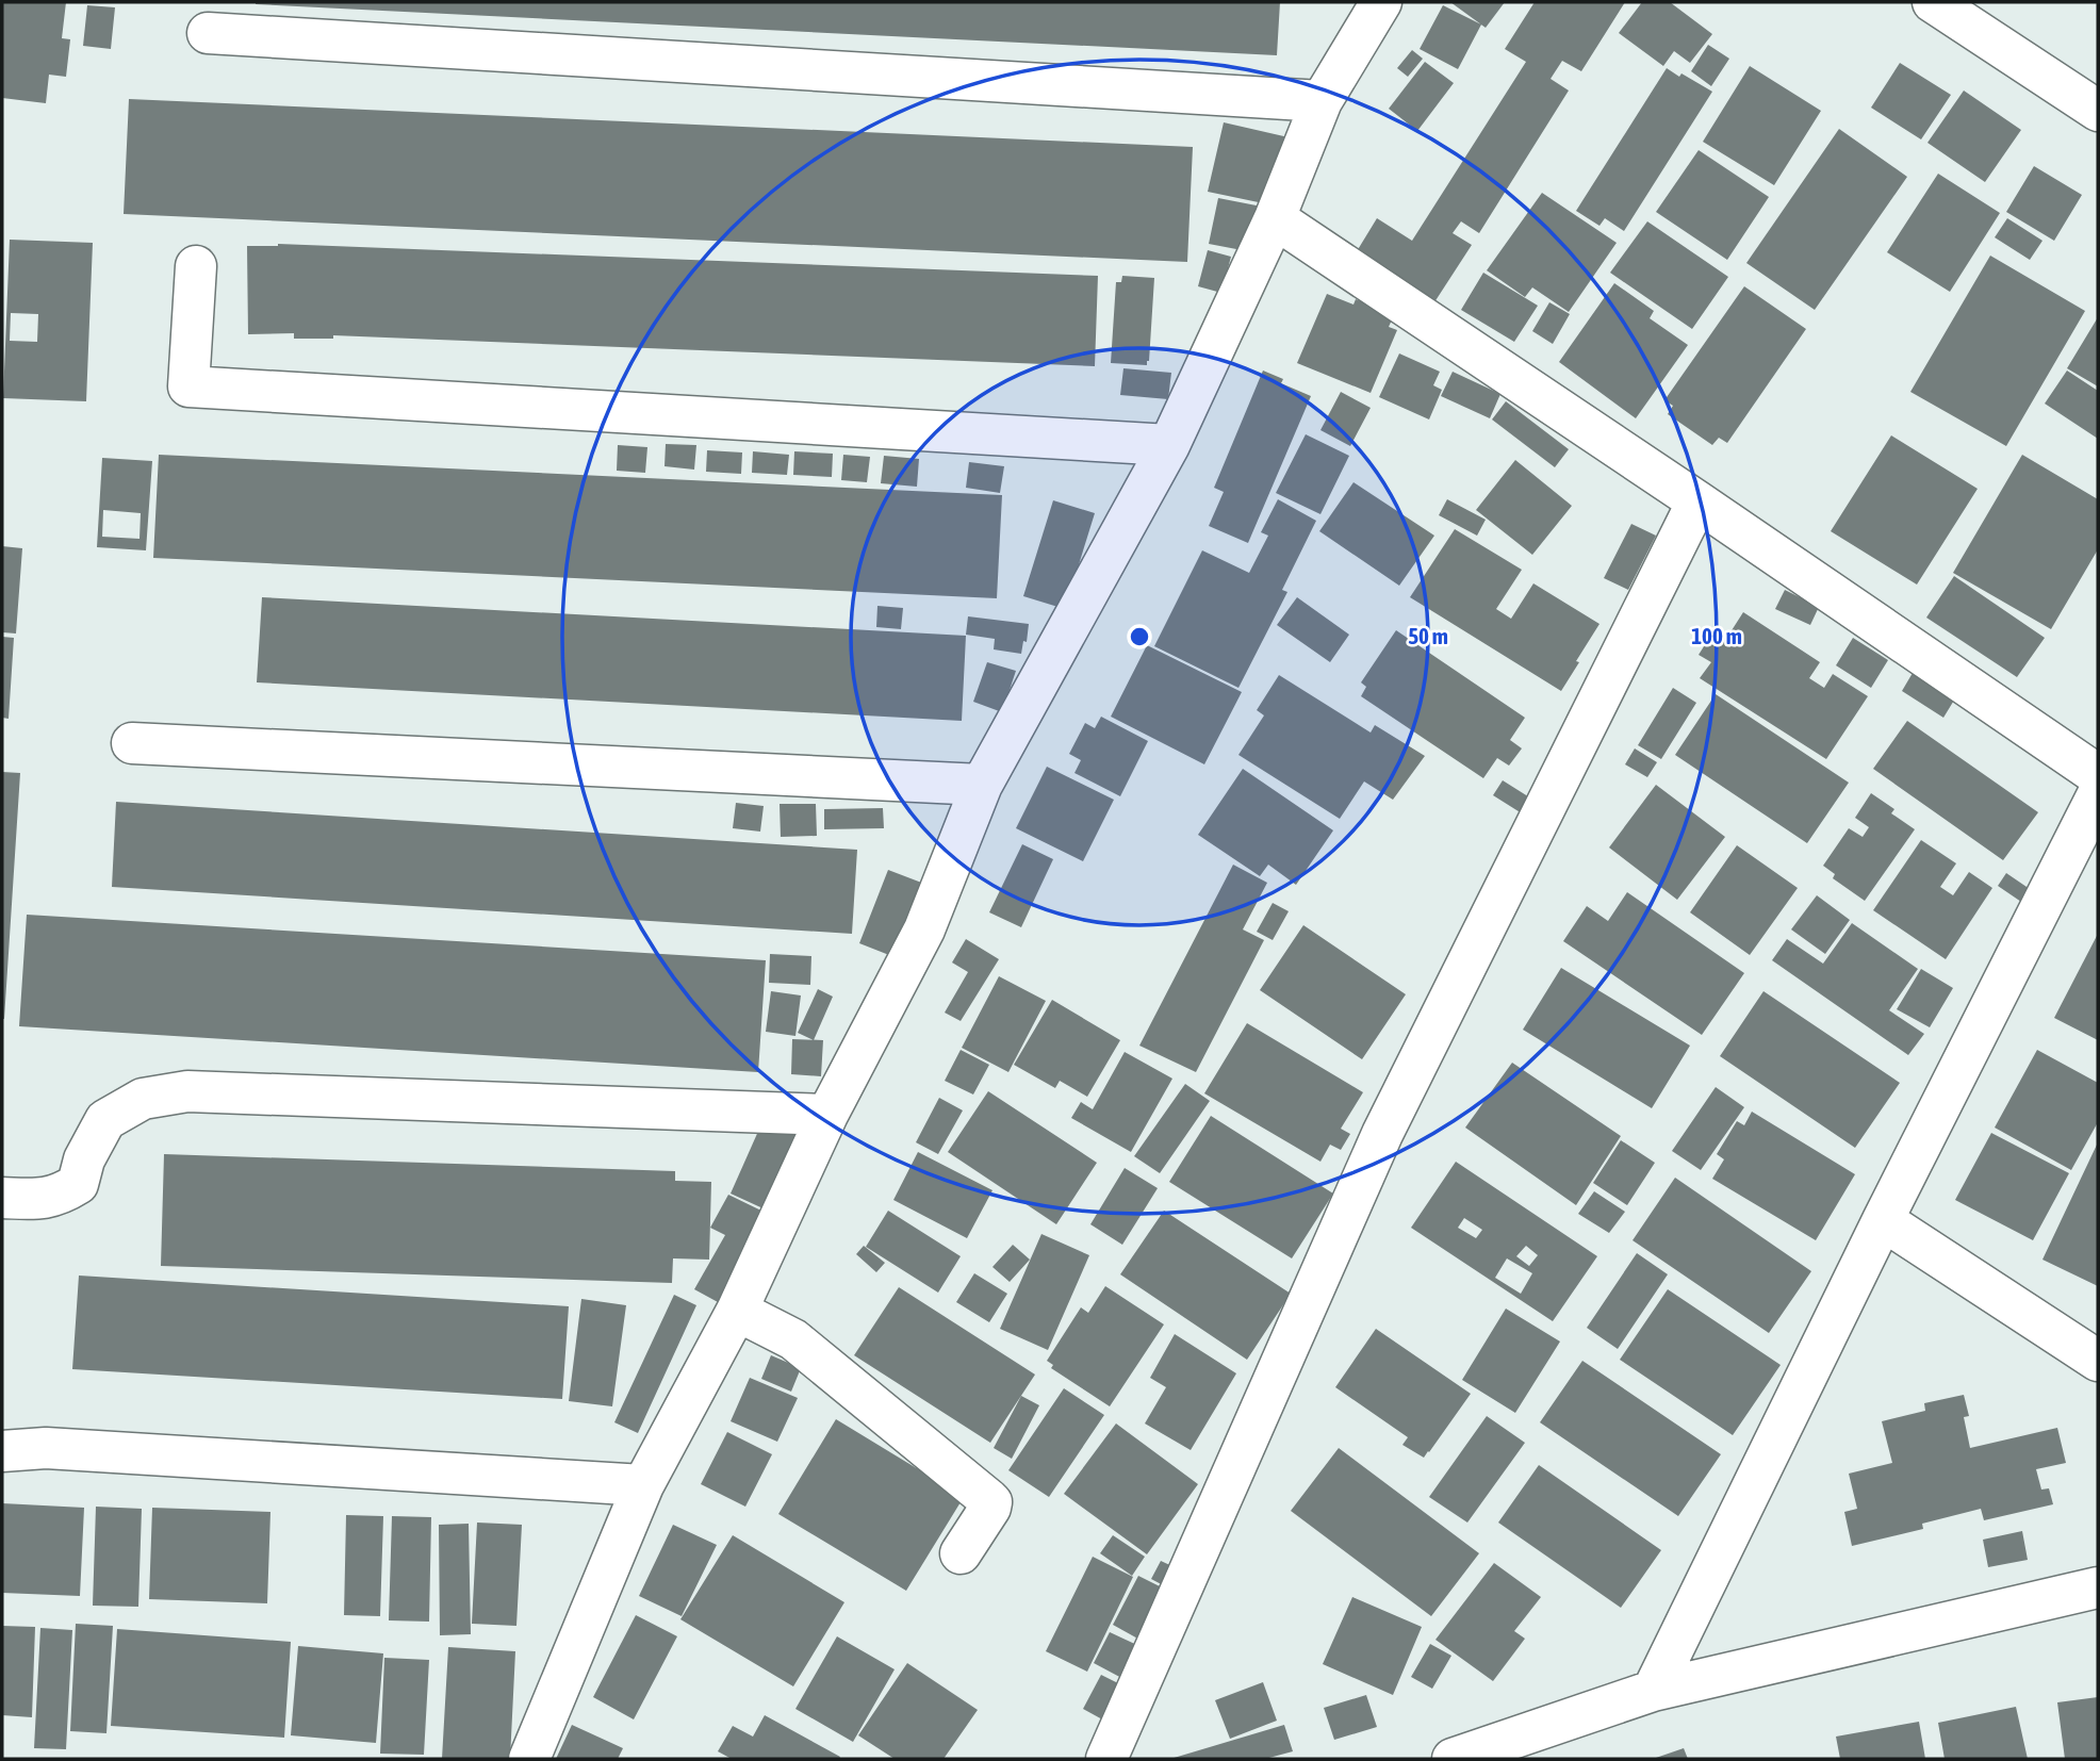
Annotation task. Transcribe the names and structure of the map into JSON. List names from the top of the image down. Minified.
{"rings":["50 m","100 m"]}
